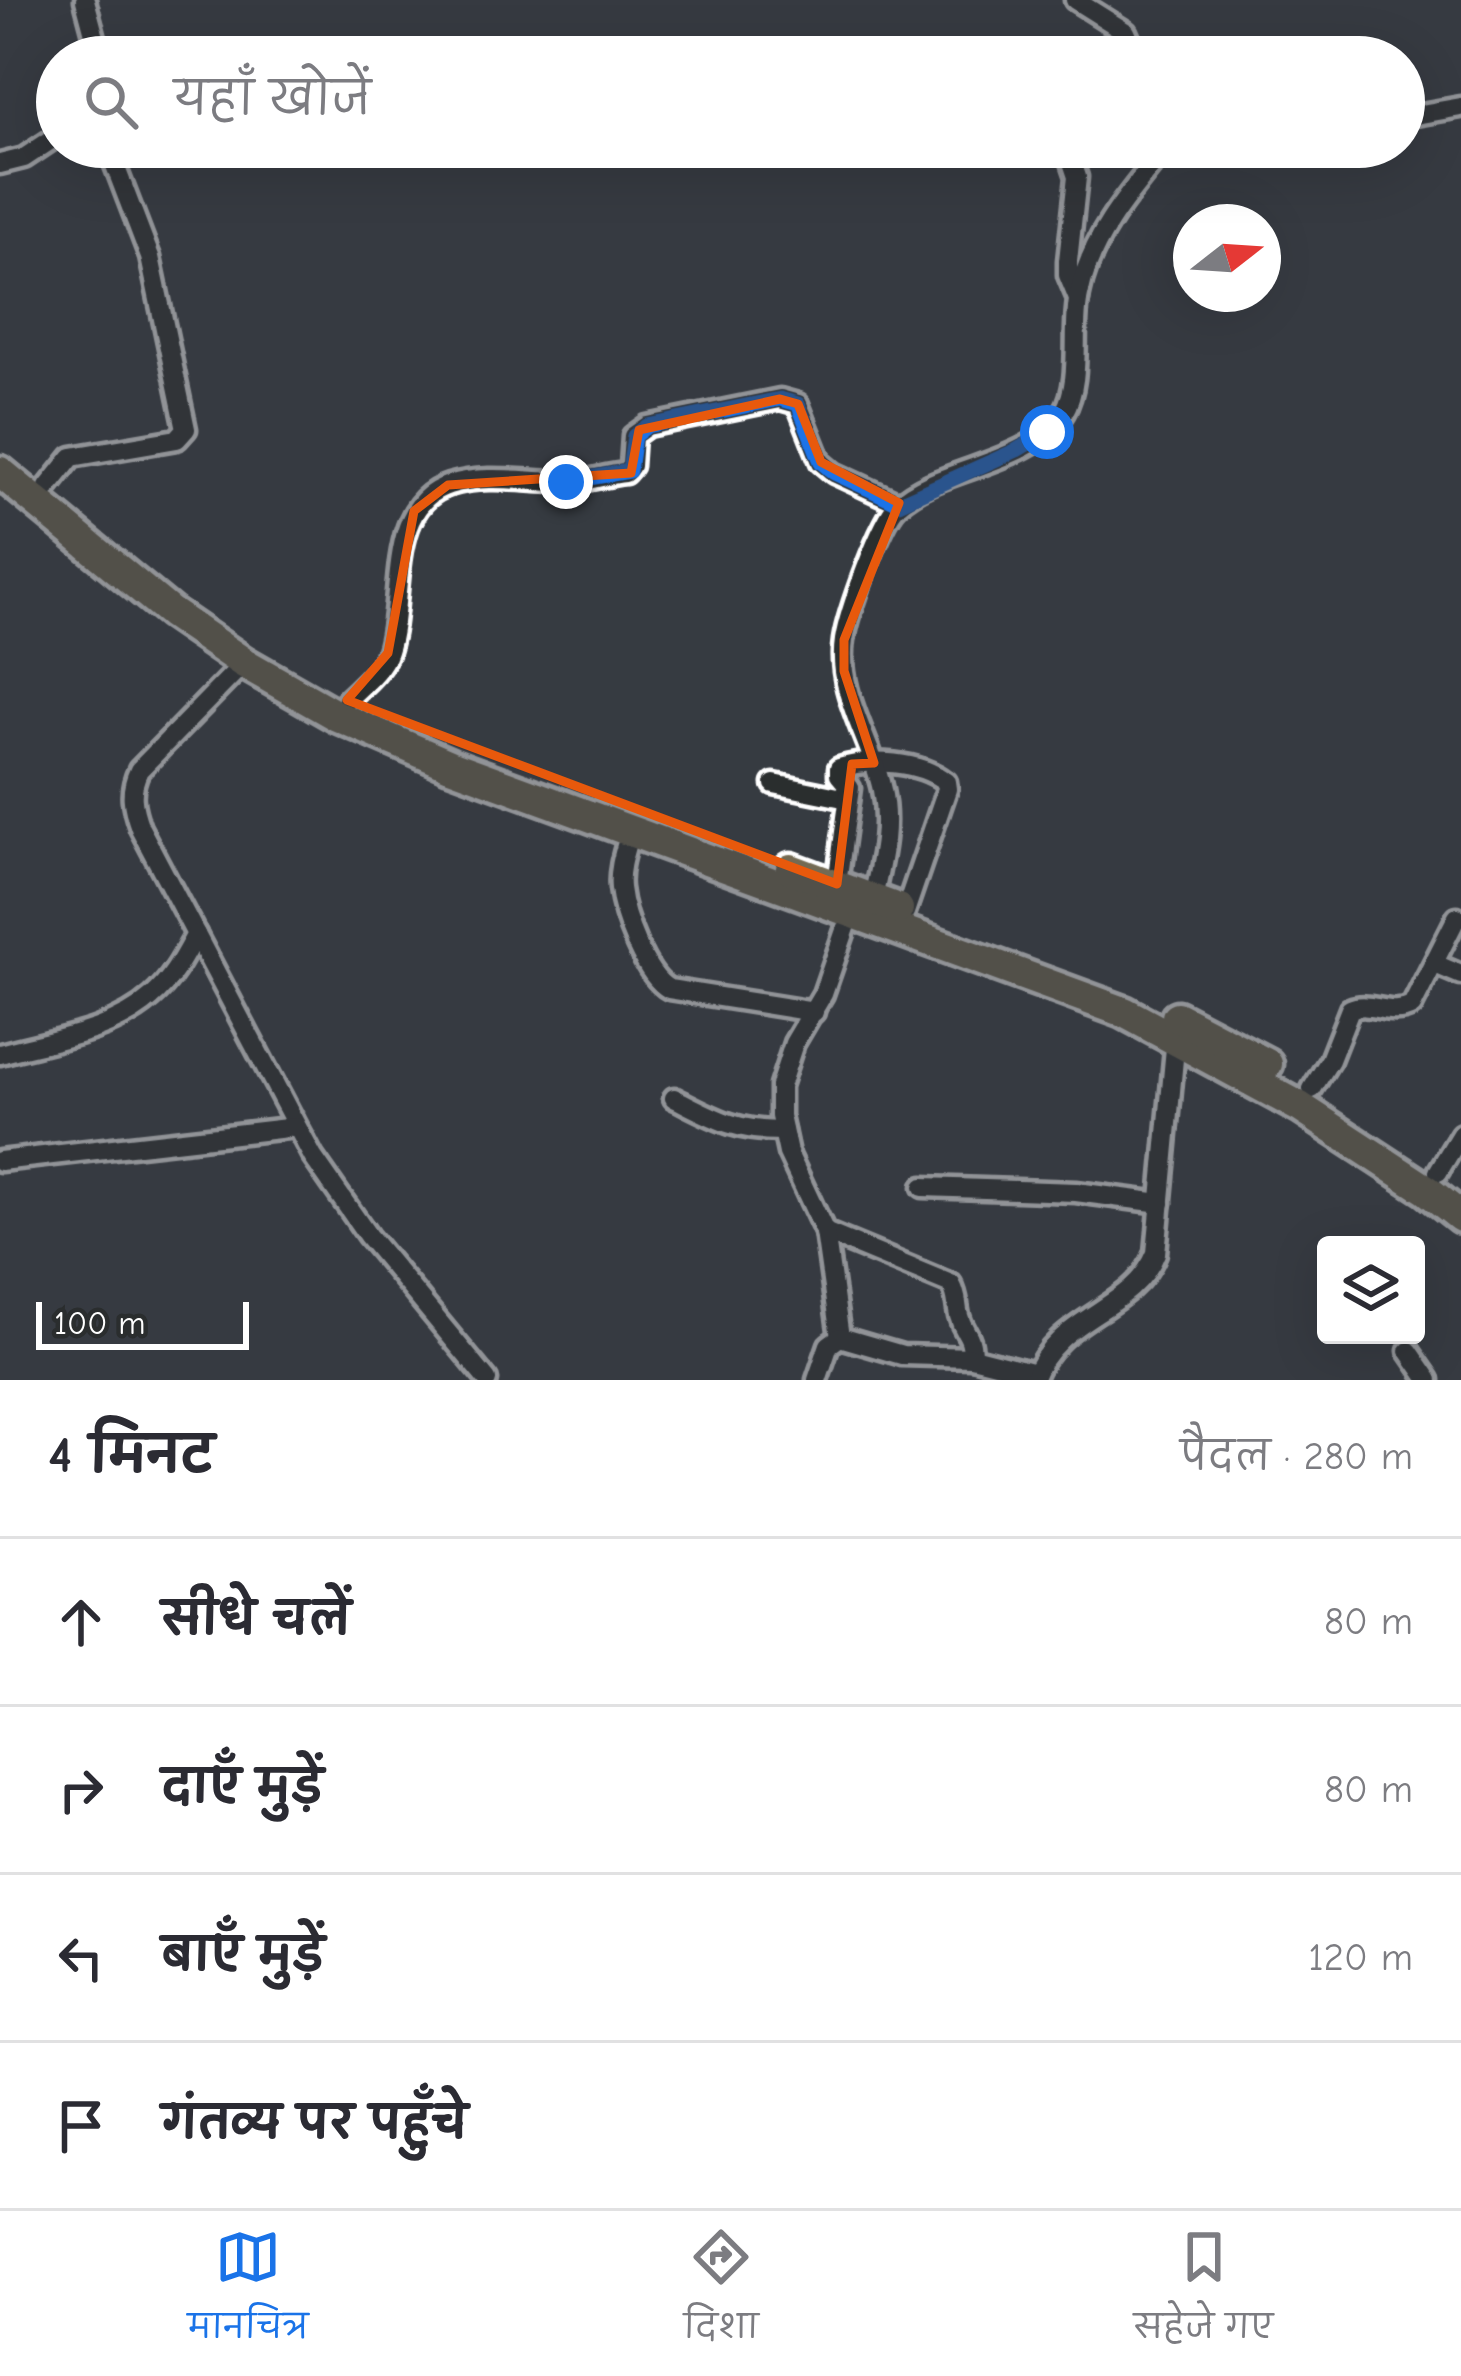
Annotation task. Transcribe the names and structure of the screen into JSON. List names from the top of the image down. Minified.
{"scale_bar":"100 m","north":"right","page":{"search":"यहाँ खोजें","scale":"100 m","heading":["4 मिनट","पैदल · 280 m"],"list":[["सीधे चलें","80 m"],["दाएँ मुड़ें","80 m"],["बाएँ मुड़ें","120 m"],"गंतव्य पर पहुँचे"],"nav":["मानचित्र","दिशा","सहेजे गए"]}}
